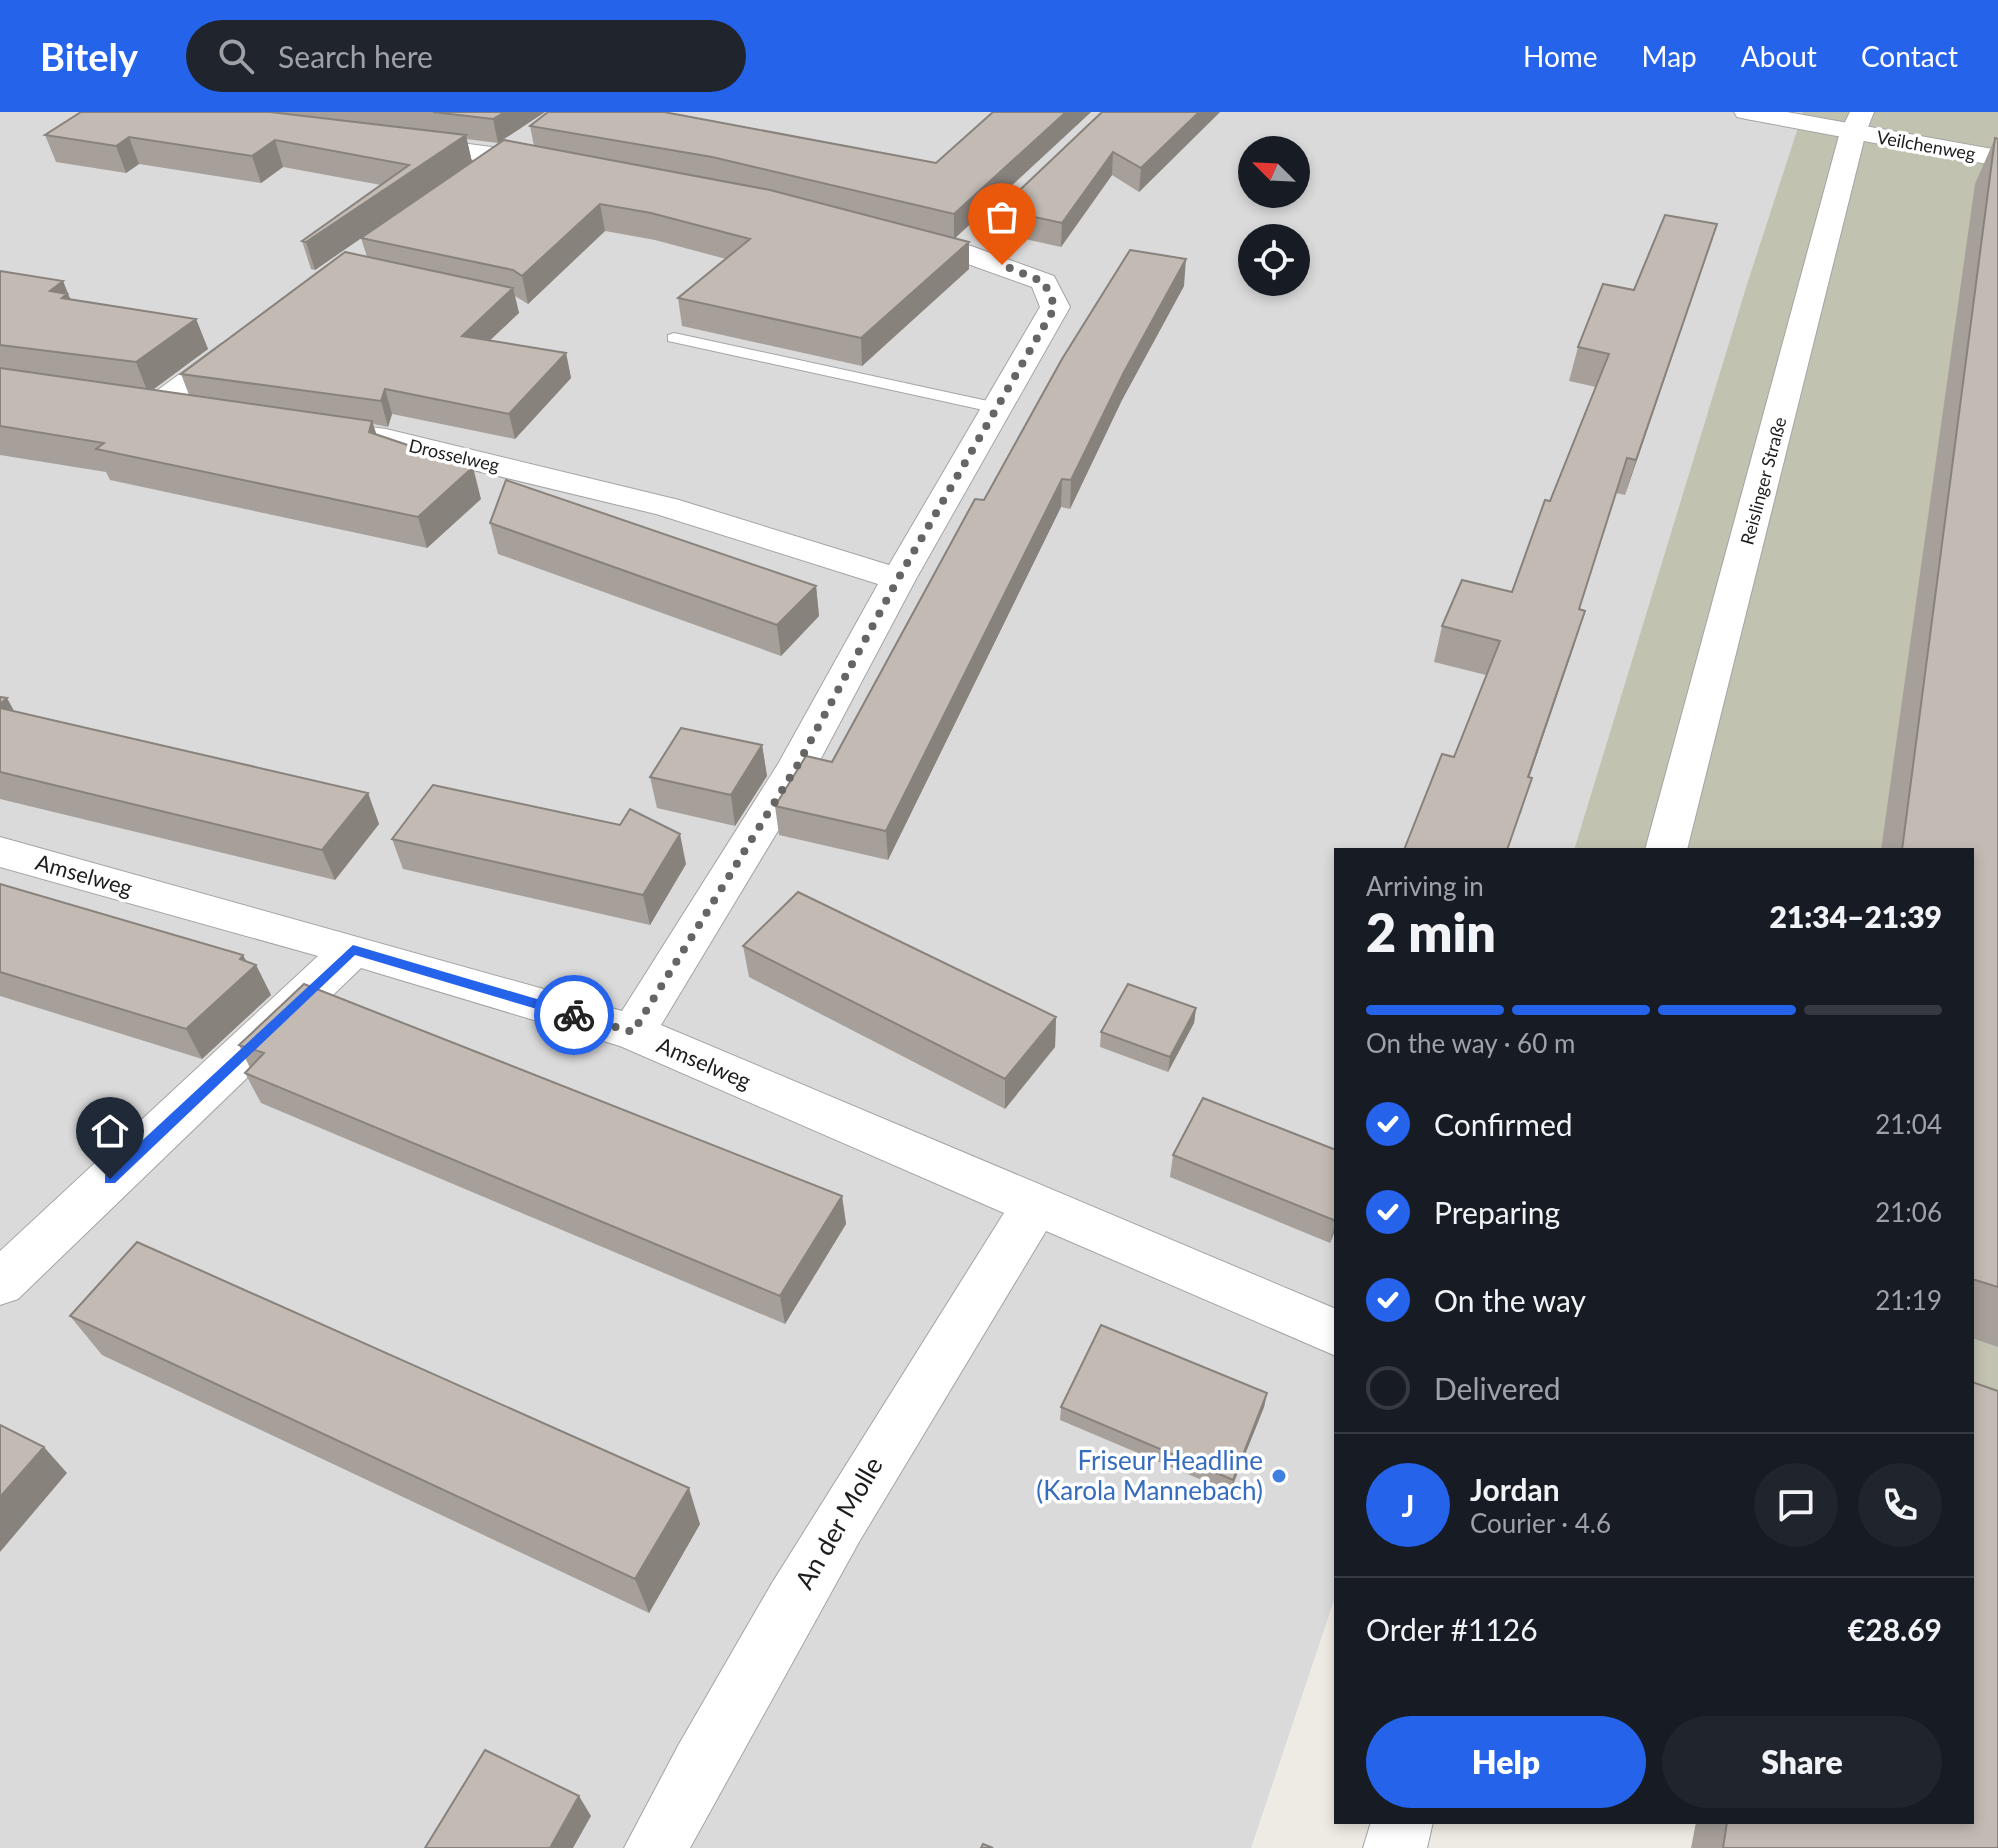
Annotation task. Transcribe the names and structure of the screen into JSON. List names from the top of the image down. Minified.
{"streets":{"street":["Veilchenweg","Drosselweg","Reislinger Straße","Amselweg","An der Molle"]},"crossings":[["Veilchenweg","Reislinger Straße"],["Amselweg","An der Molle"]],"places":["Friseur Headline (Karola Mannebach)"],"north":"top left","page":{"header":"Bitely","search":"Search here","nav":["Home","Map","About","Contact"],"heading":["2 min","Arriving in","21:34–21:39"],"panel":["Jordan","Courier · 4.6","Order #1126","€28.69"],"bar":"On the way · 60 m","list":[["Confirmed","21:04"],["Preparing","21:06"],["On the way","21:19"],"Delivered"],"round":"J","buttons":["Help","Share"]}}
